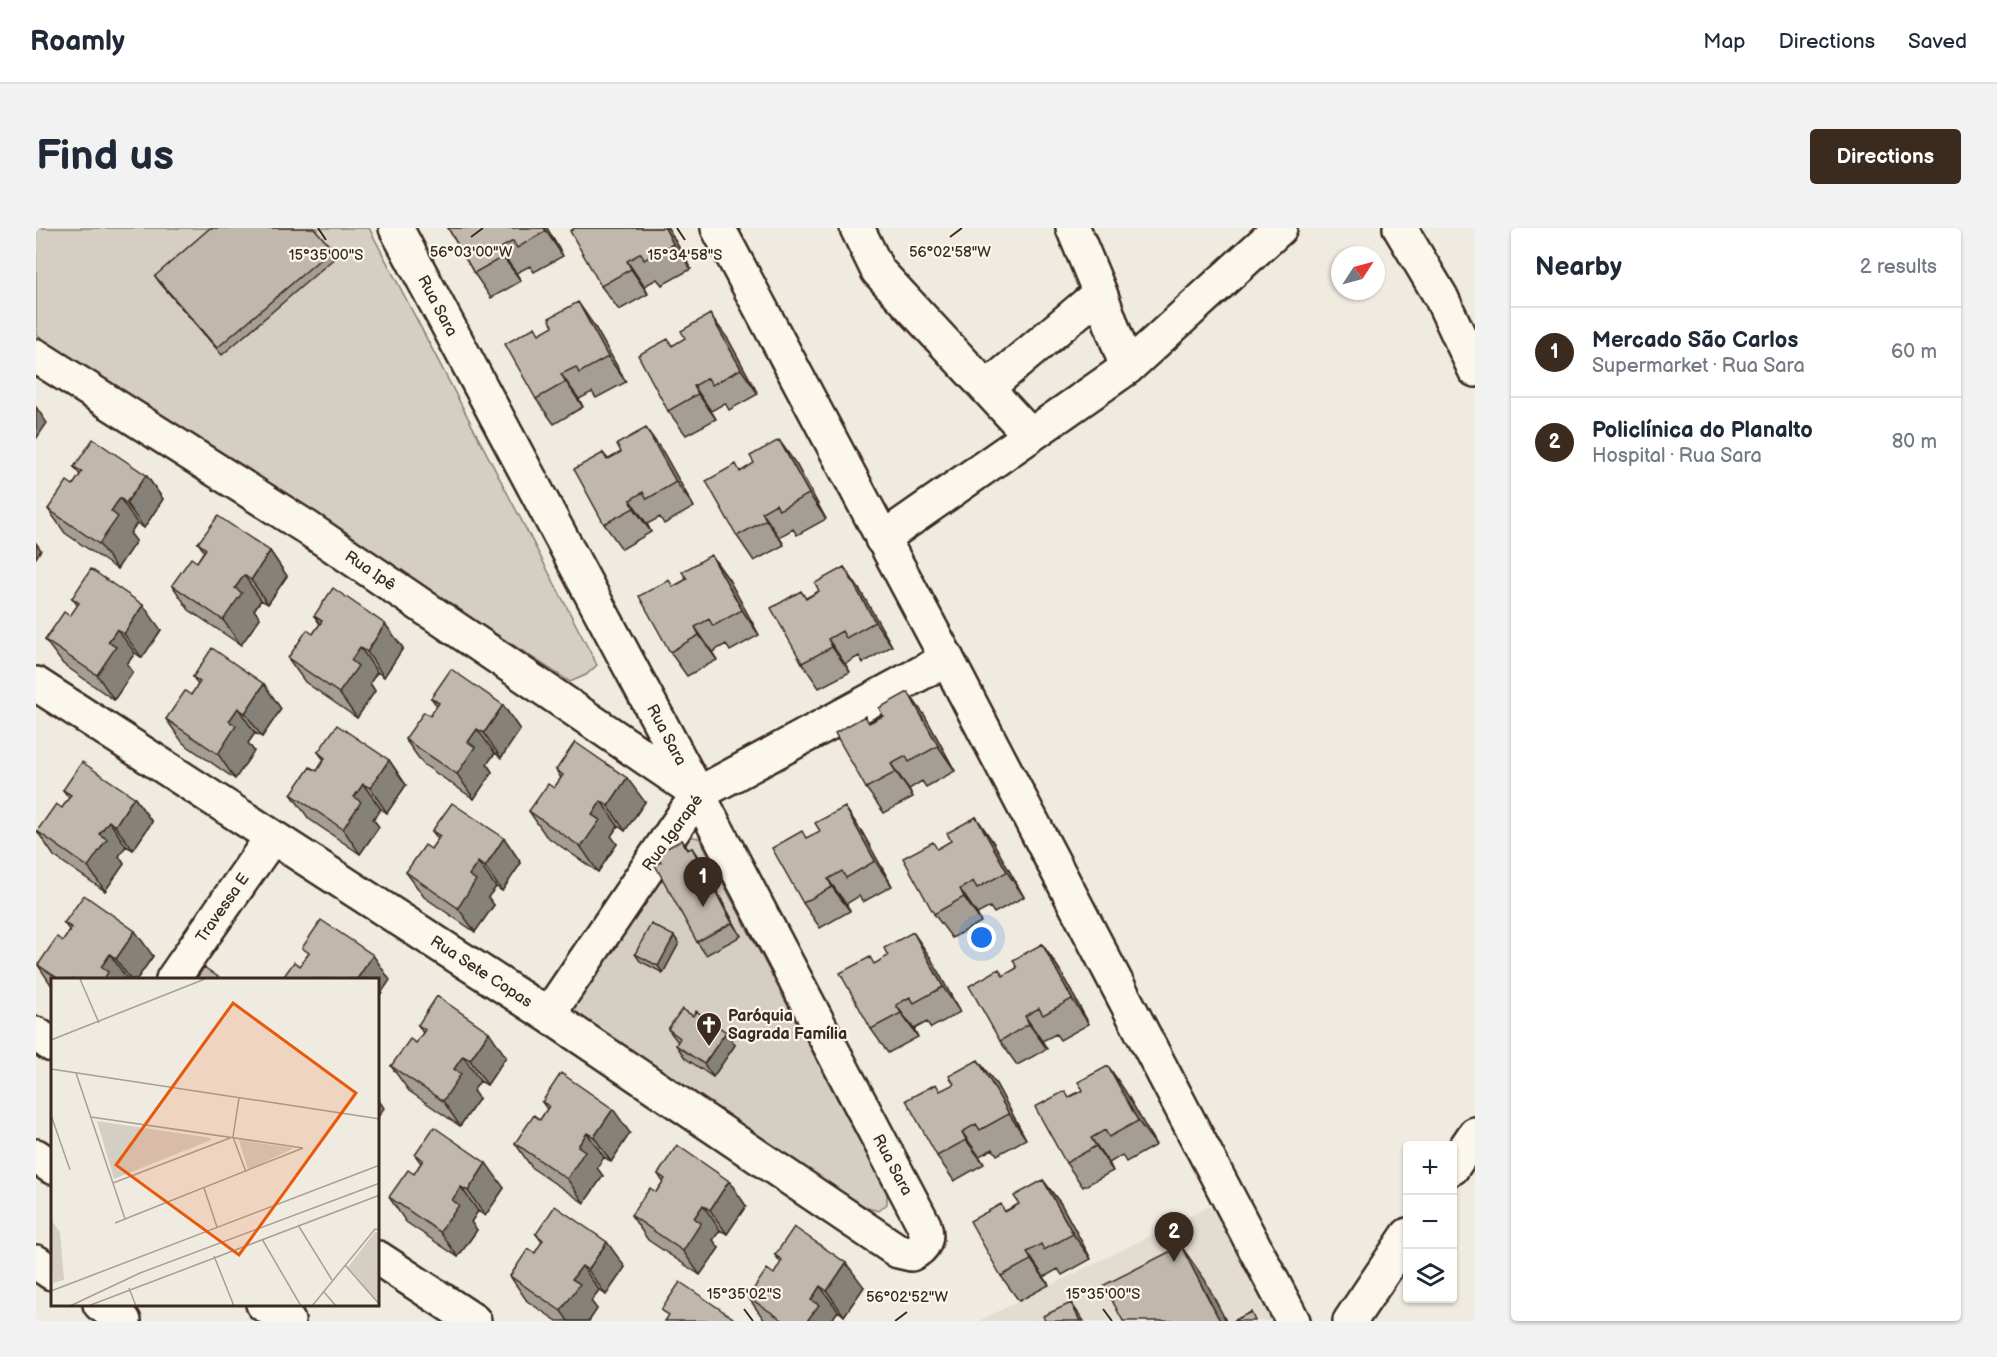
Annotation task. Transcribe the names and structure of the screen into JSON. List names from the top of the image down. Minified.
{"streets":{"street":["Rua Sara","Rua Ipê","Rua Igarapé","Travessa E","Rua Sete Copas"]},"crossings":[["Rua Sara","Rua Ipê"],["Rua Sara","Rua Igarapé"],["Rua Sara","Rua Sete Copas"],["Rua Ipê","Rua Igarapé"],["Rua Igarapé","Rua Sete Copas"],["Travessa E","Rua Sete Copas"]],"places":{"church":["Paróquia Sagrada Família"]},"north":"top right","page":{"header":"Roamly","nav":["Map","Directions","Saved"],"buttons":"Directions","title":"Find us","heading":["Nearby","2 results"],"list":[{"mark":"1","name":"Mercado São Carlos","note":"Supermarket · Rua Sara","value":"60 m"},{"mark":"2","name":"Policlínica do Planalto","note":"Hospital · Rua Sara","value":"80 m"}],"pins":["1","2"],"map_buttons":["+","−"]},"coordinates":["56°03'00\"W","56°02'58\"W","15°34'58\"S","15°35'00\"S","15°35'02\"S","56°02'52\"W"]}
